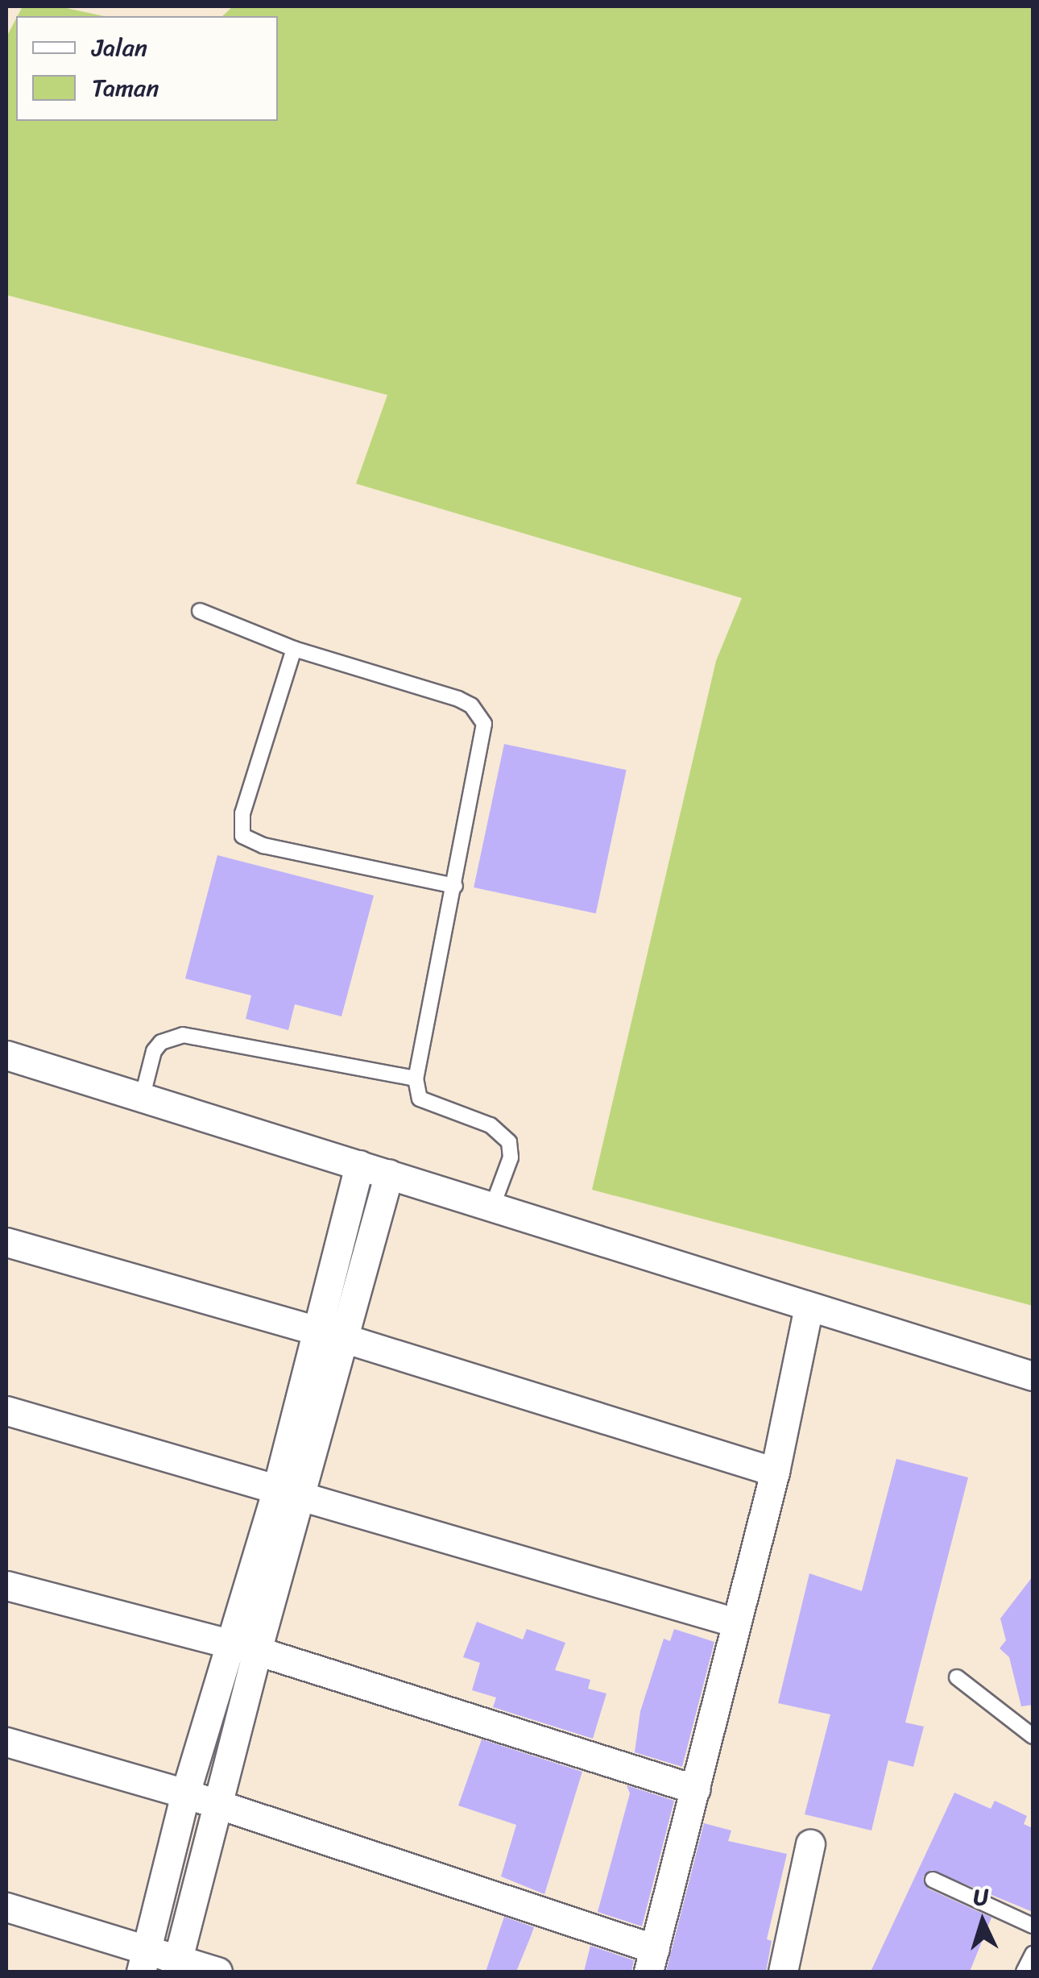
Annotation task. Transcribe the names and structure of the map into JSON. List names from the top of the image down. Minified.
{"legend":["Jalan","Taman"],"north":"top"}
